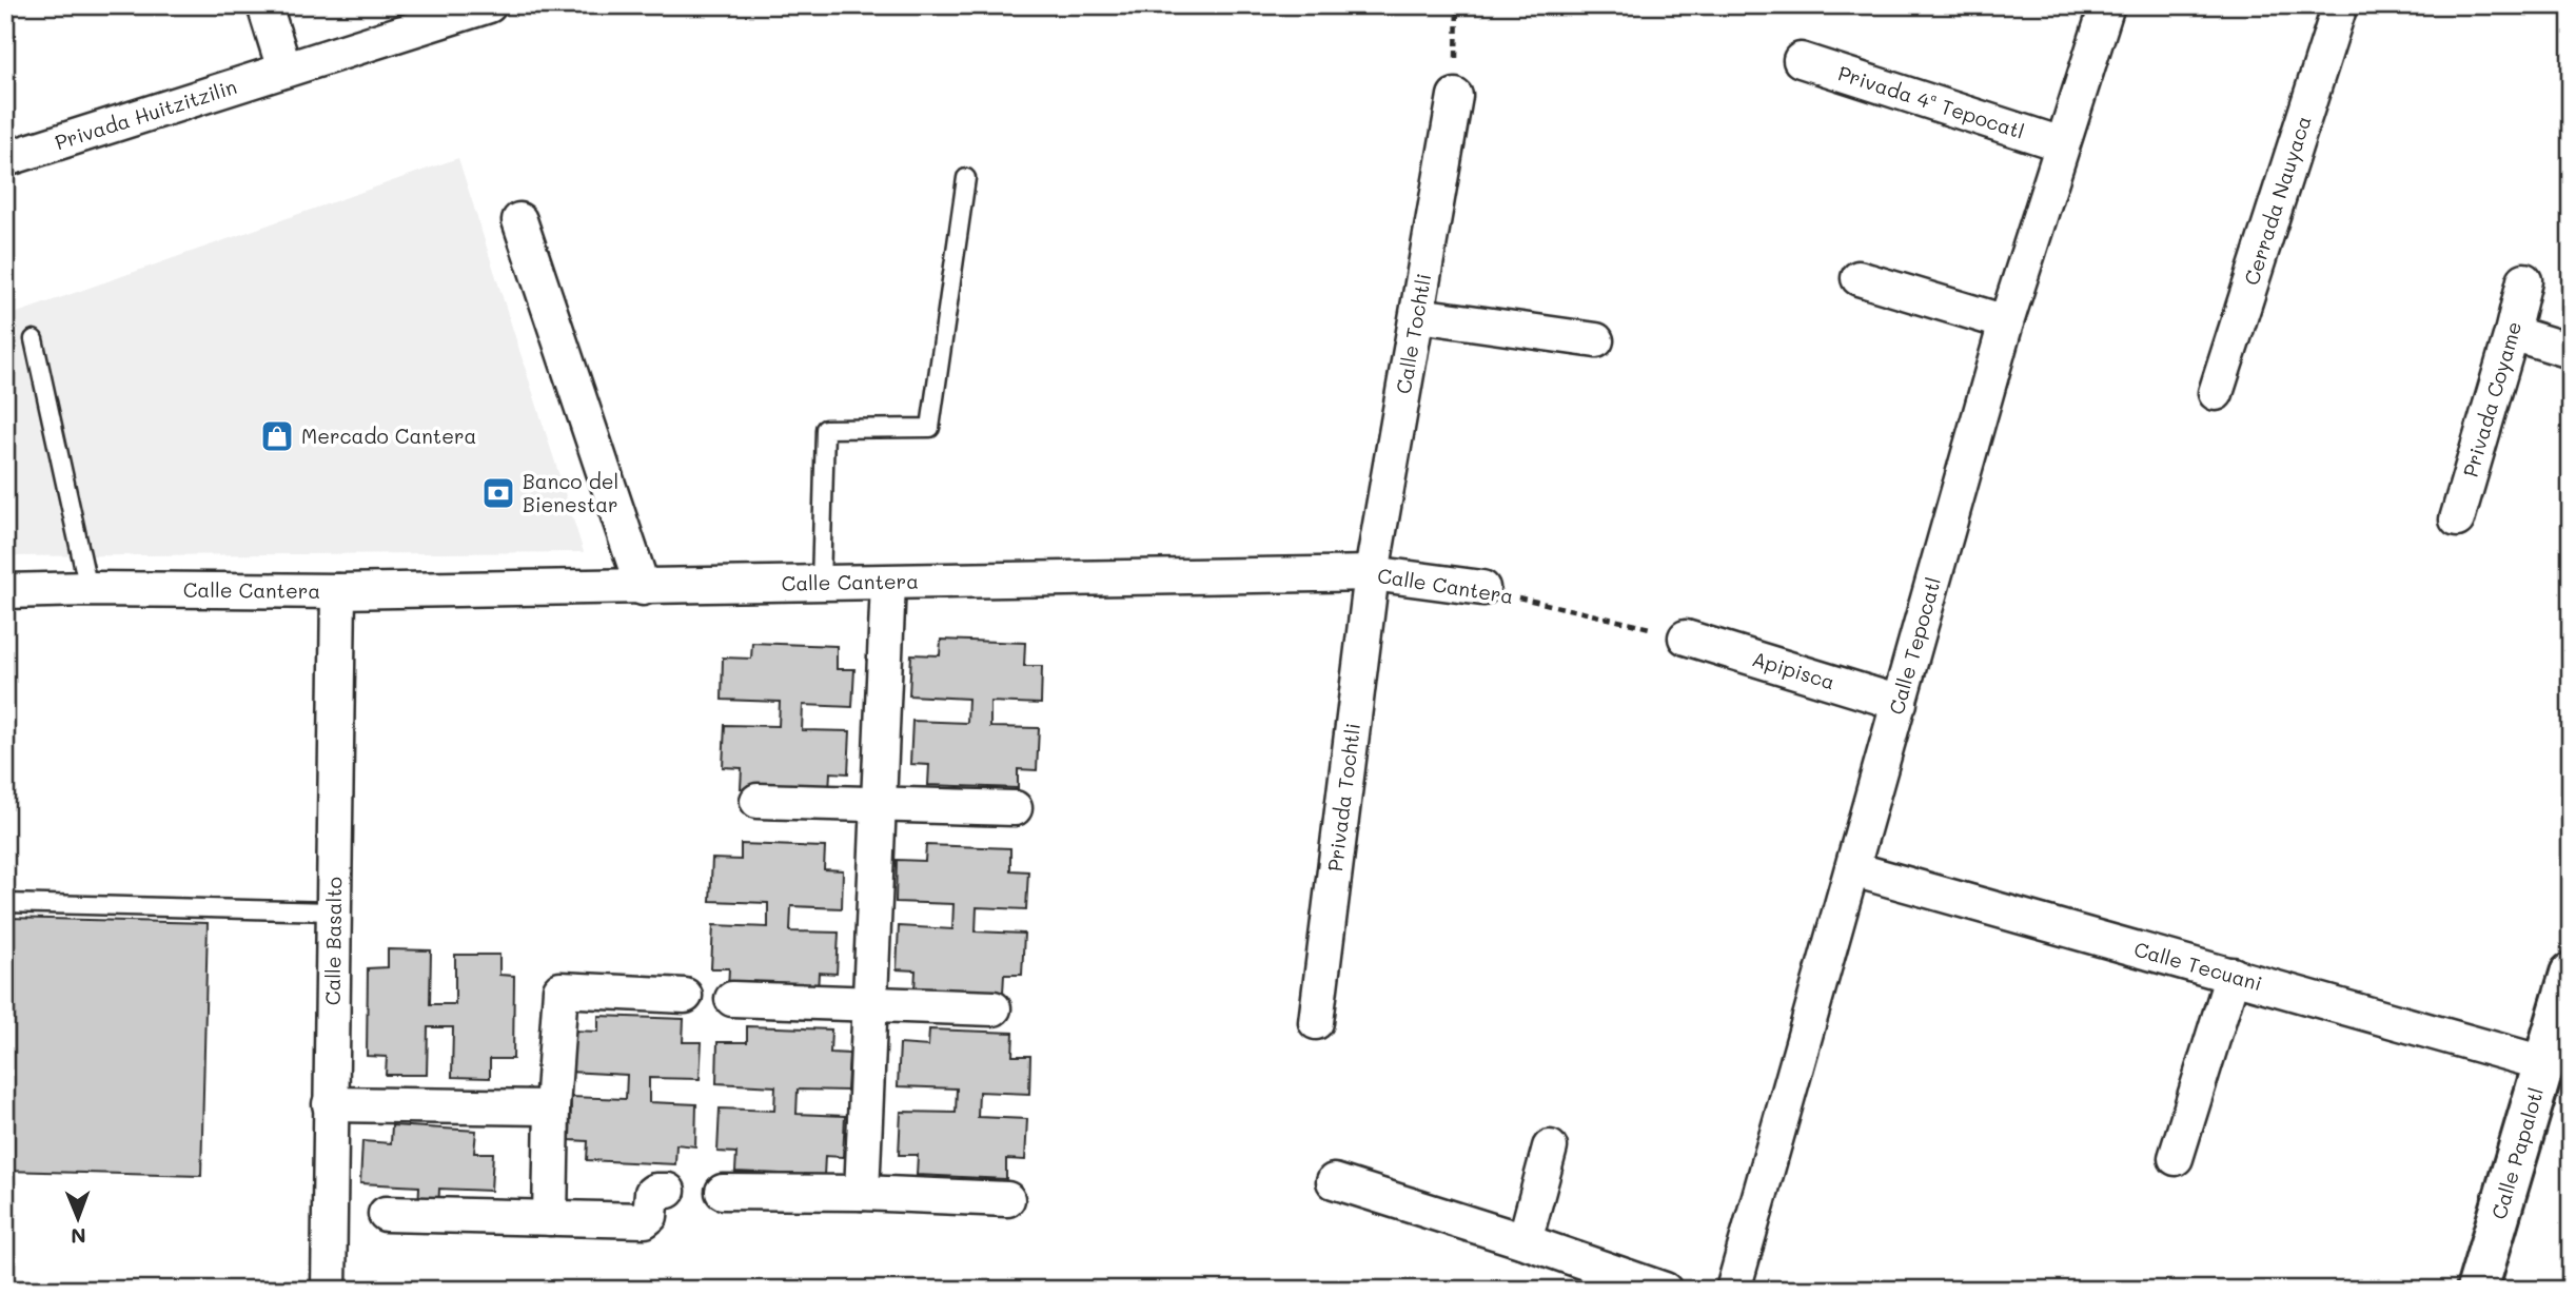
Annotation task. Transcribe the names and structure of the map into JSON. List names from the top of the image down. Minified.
{"streets":{"street":["Privada 4ª Tepocatl","Privada Huitzitzilin","Cerrada Nauyaca","Calle Tochtli","Privada Coyame","Calle Cantera","Calle Tepocatl","Apipisca","Privada Tochtli","Calle Basalto","Calle Tecuani","Calle Papalotl"]},"crossings":[["Privada 4ª Tepocatl","Calle Tepocatl"],["Calle Tochtli","Calle Cantera"],["Calle Tochtli","Privada Tochtli"],["Calle Cantera","Apipisca"],["Calle Cantera","Privada Tochtli"],["Calle Cantera","Calle Basalto"],["Calle Tepocatl","Apipisca"],["Calle Tepocatl","Calle Tecuani"],["Calle Tecuani","Calle Papalotl"]],"places":{"shop":["Mercado Cantera"],"bank":["Banco del Bienestar"]},"north":"bottom"}
